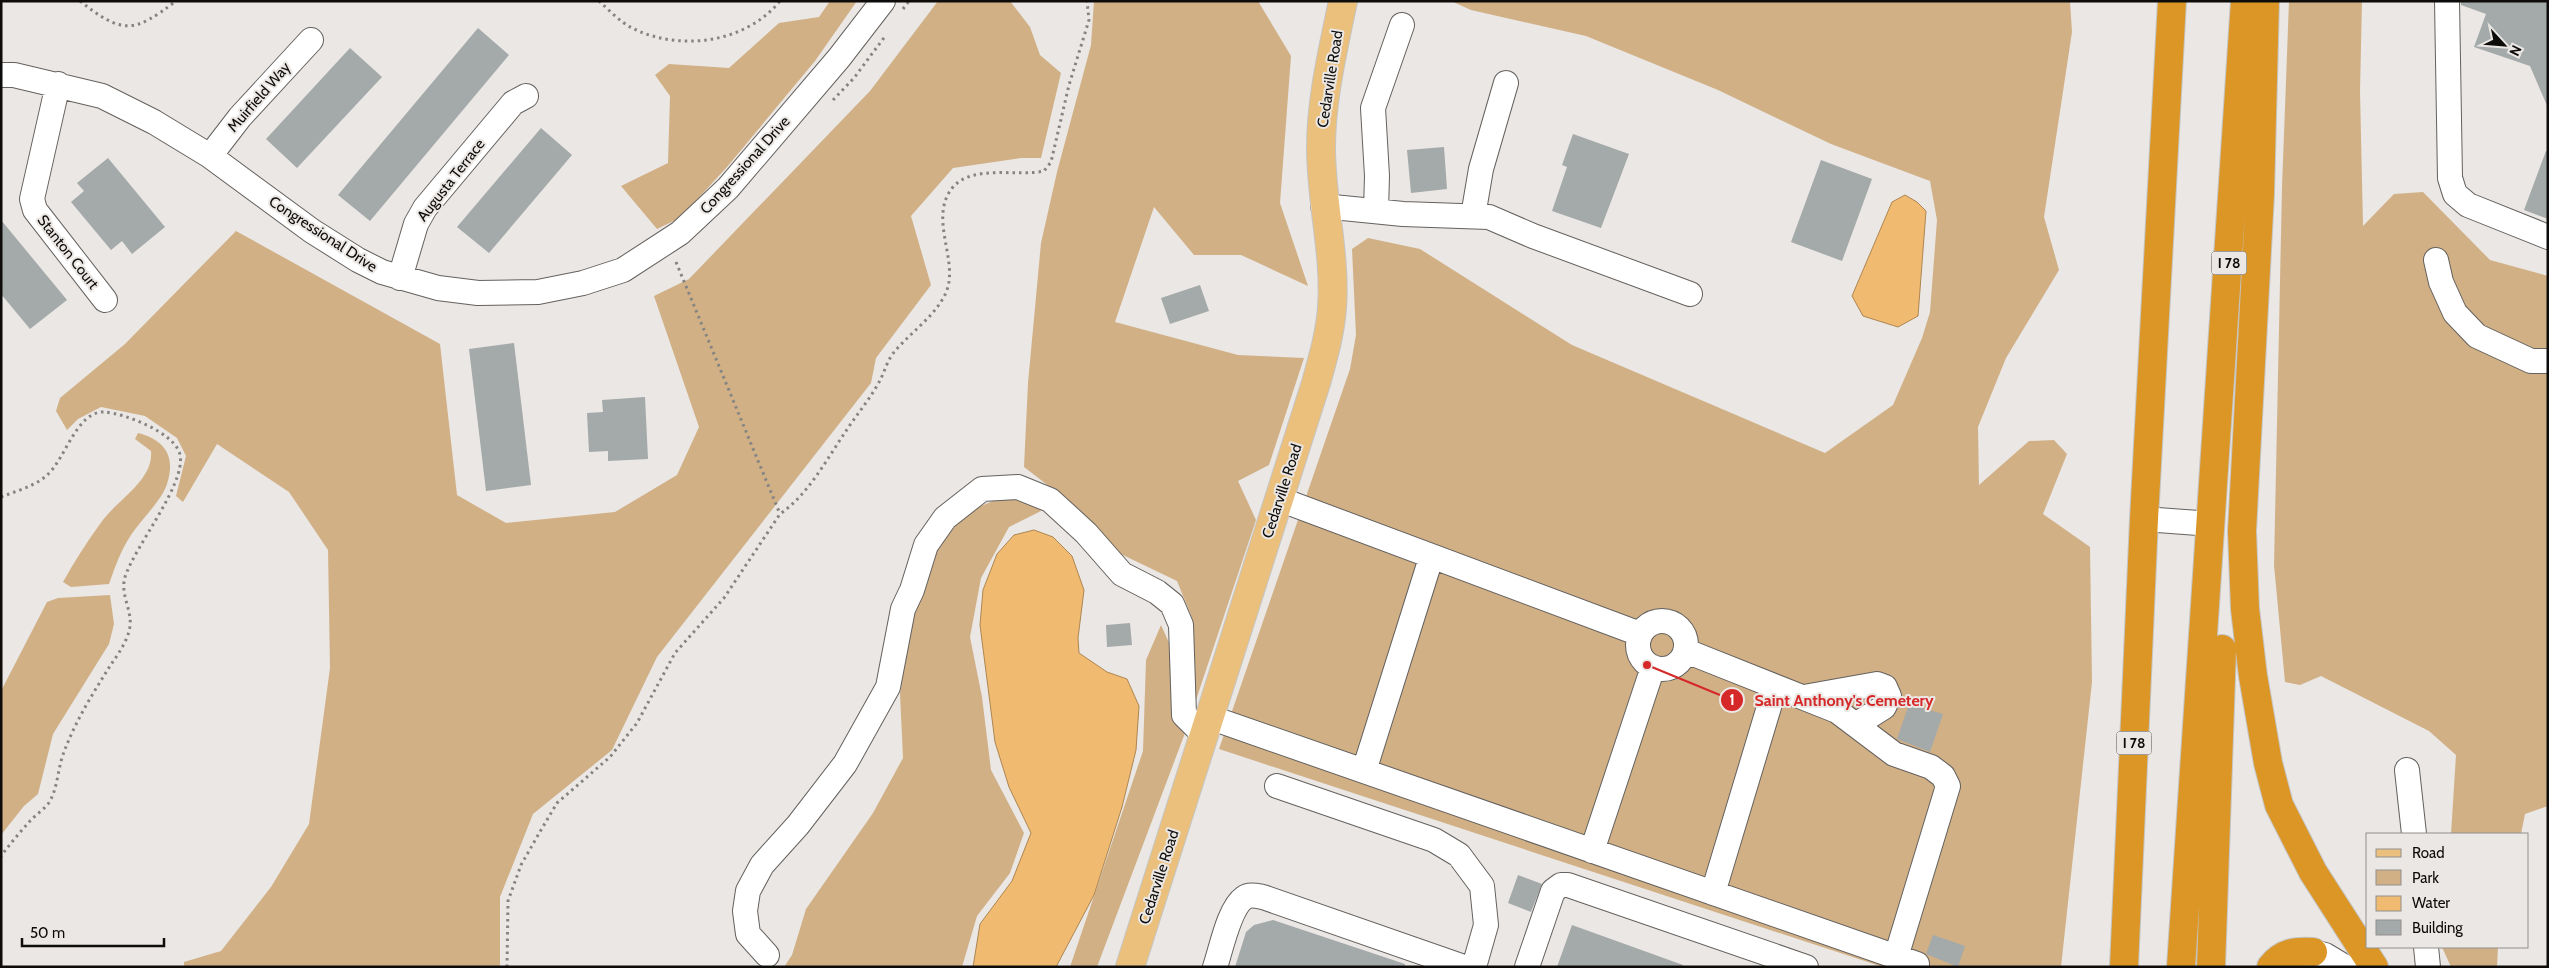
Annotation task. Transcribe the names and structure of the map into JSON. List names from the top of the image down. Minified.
{"streets":{"highway":["I 78"],"main road":["Cedarville Road"],"street":["Muirfield Way","Congressional Drive","Augusta Terrace","Stanton Court"]},"crossings":[["Muirfield Way","Congressional Drive"],["Congressional Drive","Augusta Terrace"],["Congressional Drive","Stanton Court"]],"places":["Saint Anthony's Cemetery"],"legend":["Road","Park","Water","Building"],"scale_bar":"50 m","north":"bottom right"}
